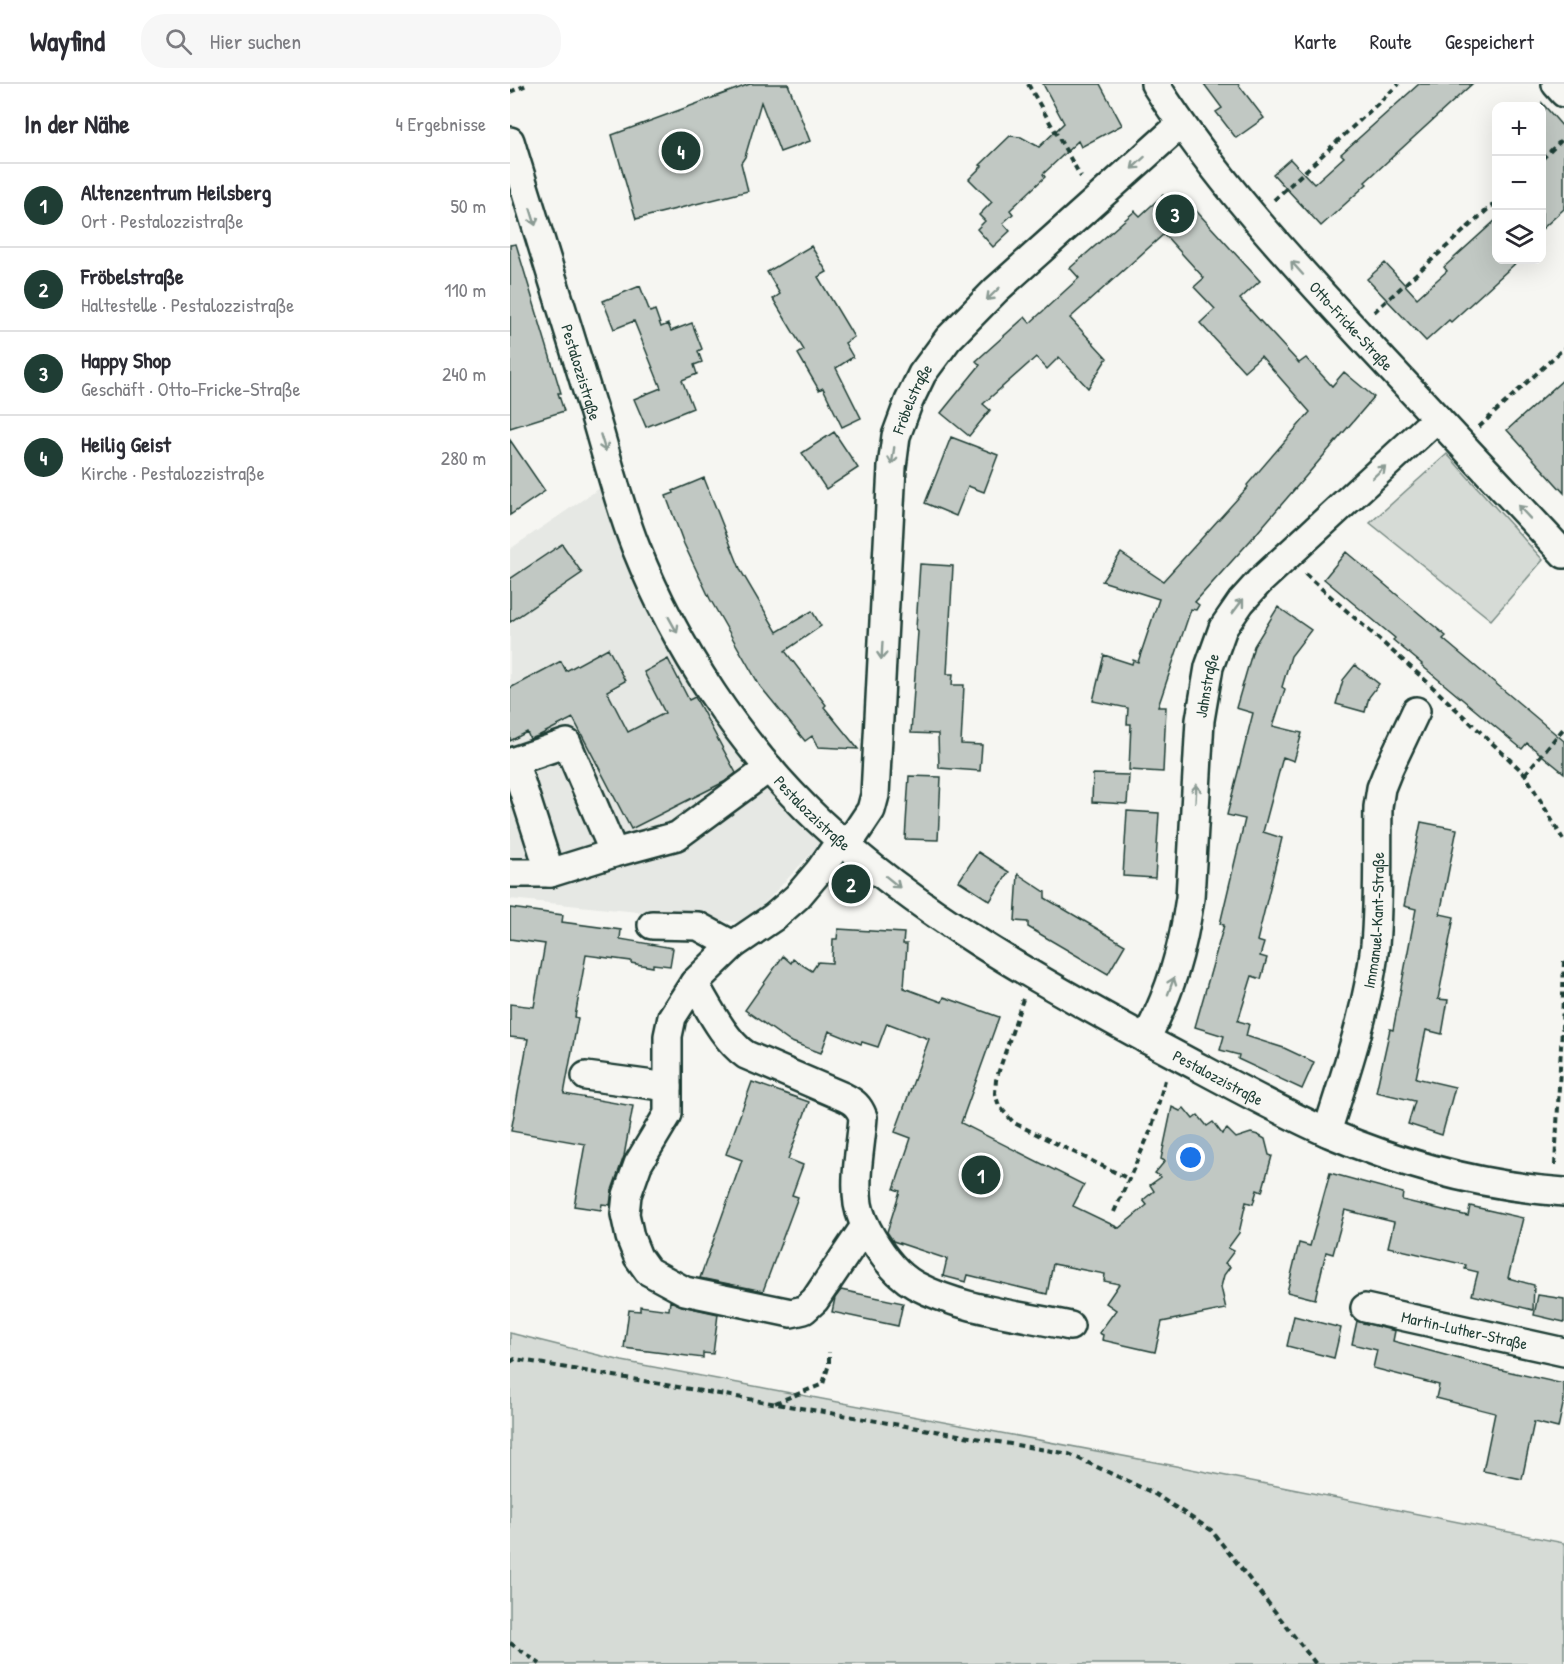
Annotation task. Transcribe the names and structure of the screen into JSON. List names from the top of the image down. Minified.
{"streets":{"street":["Otto-Fricke-Straße","Pestalozzistraße","Fröbelstraße","Jahnstraße","Immanuel-Kant-Straße","Martin-Luther-Straße"]},"crossings":[["Otto-Fricke-Straße","Fröbelstraße"],["Otto-Fricke-Straße","Jahnstraße"],["Pestalozzistraße","Fröbelstraße"],["Pestalozzistraße","Jahnstraße"],["Pestalozzistraße","Immanuel-Kant-Straße"]],"one_way":["Otto-Fricke-Straße","Pestalozzistraße","Fröbelstraße","Jahnstraße"],"page":{"header":"Wayfind","search":"Hier suchen","nav":["Karte","Route","Gespeichert"],"heading":["In der Nähe","4 Ergebnisse"],"map_buttons":["+","−"],"pins":["4","3","2","1"],"list":[{"mark":"1","name":"Altenzentrum Heilsberg","note":"Ort · Pestalozzistraße","value":"50 m"},{"mark":"2","name":"Fröbelstraße","note":"Haltestelle · Pestalozzistraße","value":"110 m"},{"mark":"3","name":"Happy Shop","note":"Geschäft · Otto-Fricke-Straße","value":"240 m"},{"mark":"4","name":"Heilig Geist","note":"Kirche · Pestalozzistraße","value":"280 m"}]}}
